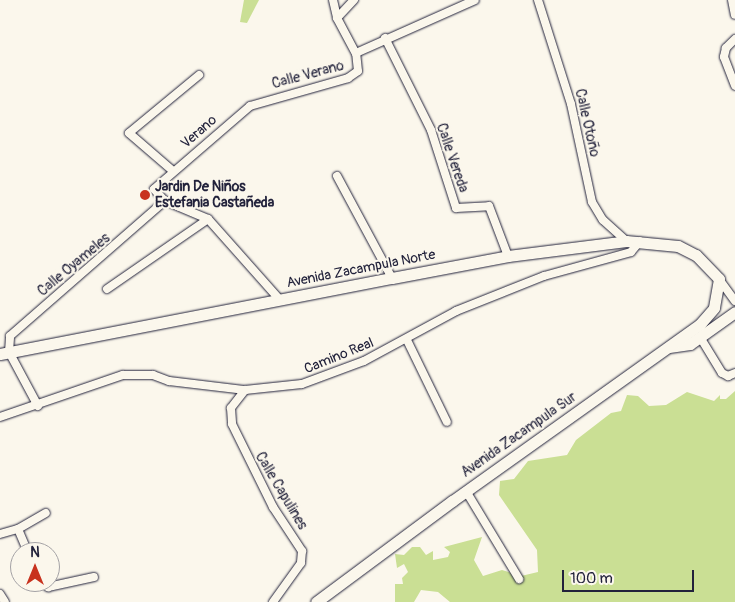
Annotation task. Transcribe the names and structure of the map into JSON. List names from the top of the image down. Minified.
{"streets":{"main road":["Avenida Zacampula Norte","Avenida Zacampula Sur"],"street":["Calle Verano","Calle Otoño","Verano","Calle Vereda","Calle Oyameles","Camino Real","Calle Capulines"]},"crossings":[["Calle Verano","Verano"],["Calle Verano","Calle Vereda"],["Calle Otoño","Avenida Zacampula Norte"],["Verano","Calle Oyameles"],["Calle Vereda","Avenida Zacampula Norte"],["Calle Oyameles","Avenida Zacampula Norte"],["Avenida Zacampula Norte","Camino Real"],["Avenida Zacampula Norte","Avenida Zacampula Sur"],["Camino Real","Calle Capulines"]],"places":["Jardin De Niños Estefania Castañeda"],"scale_bar":"100 m","north":"top"}
